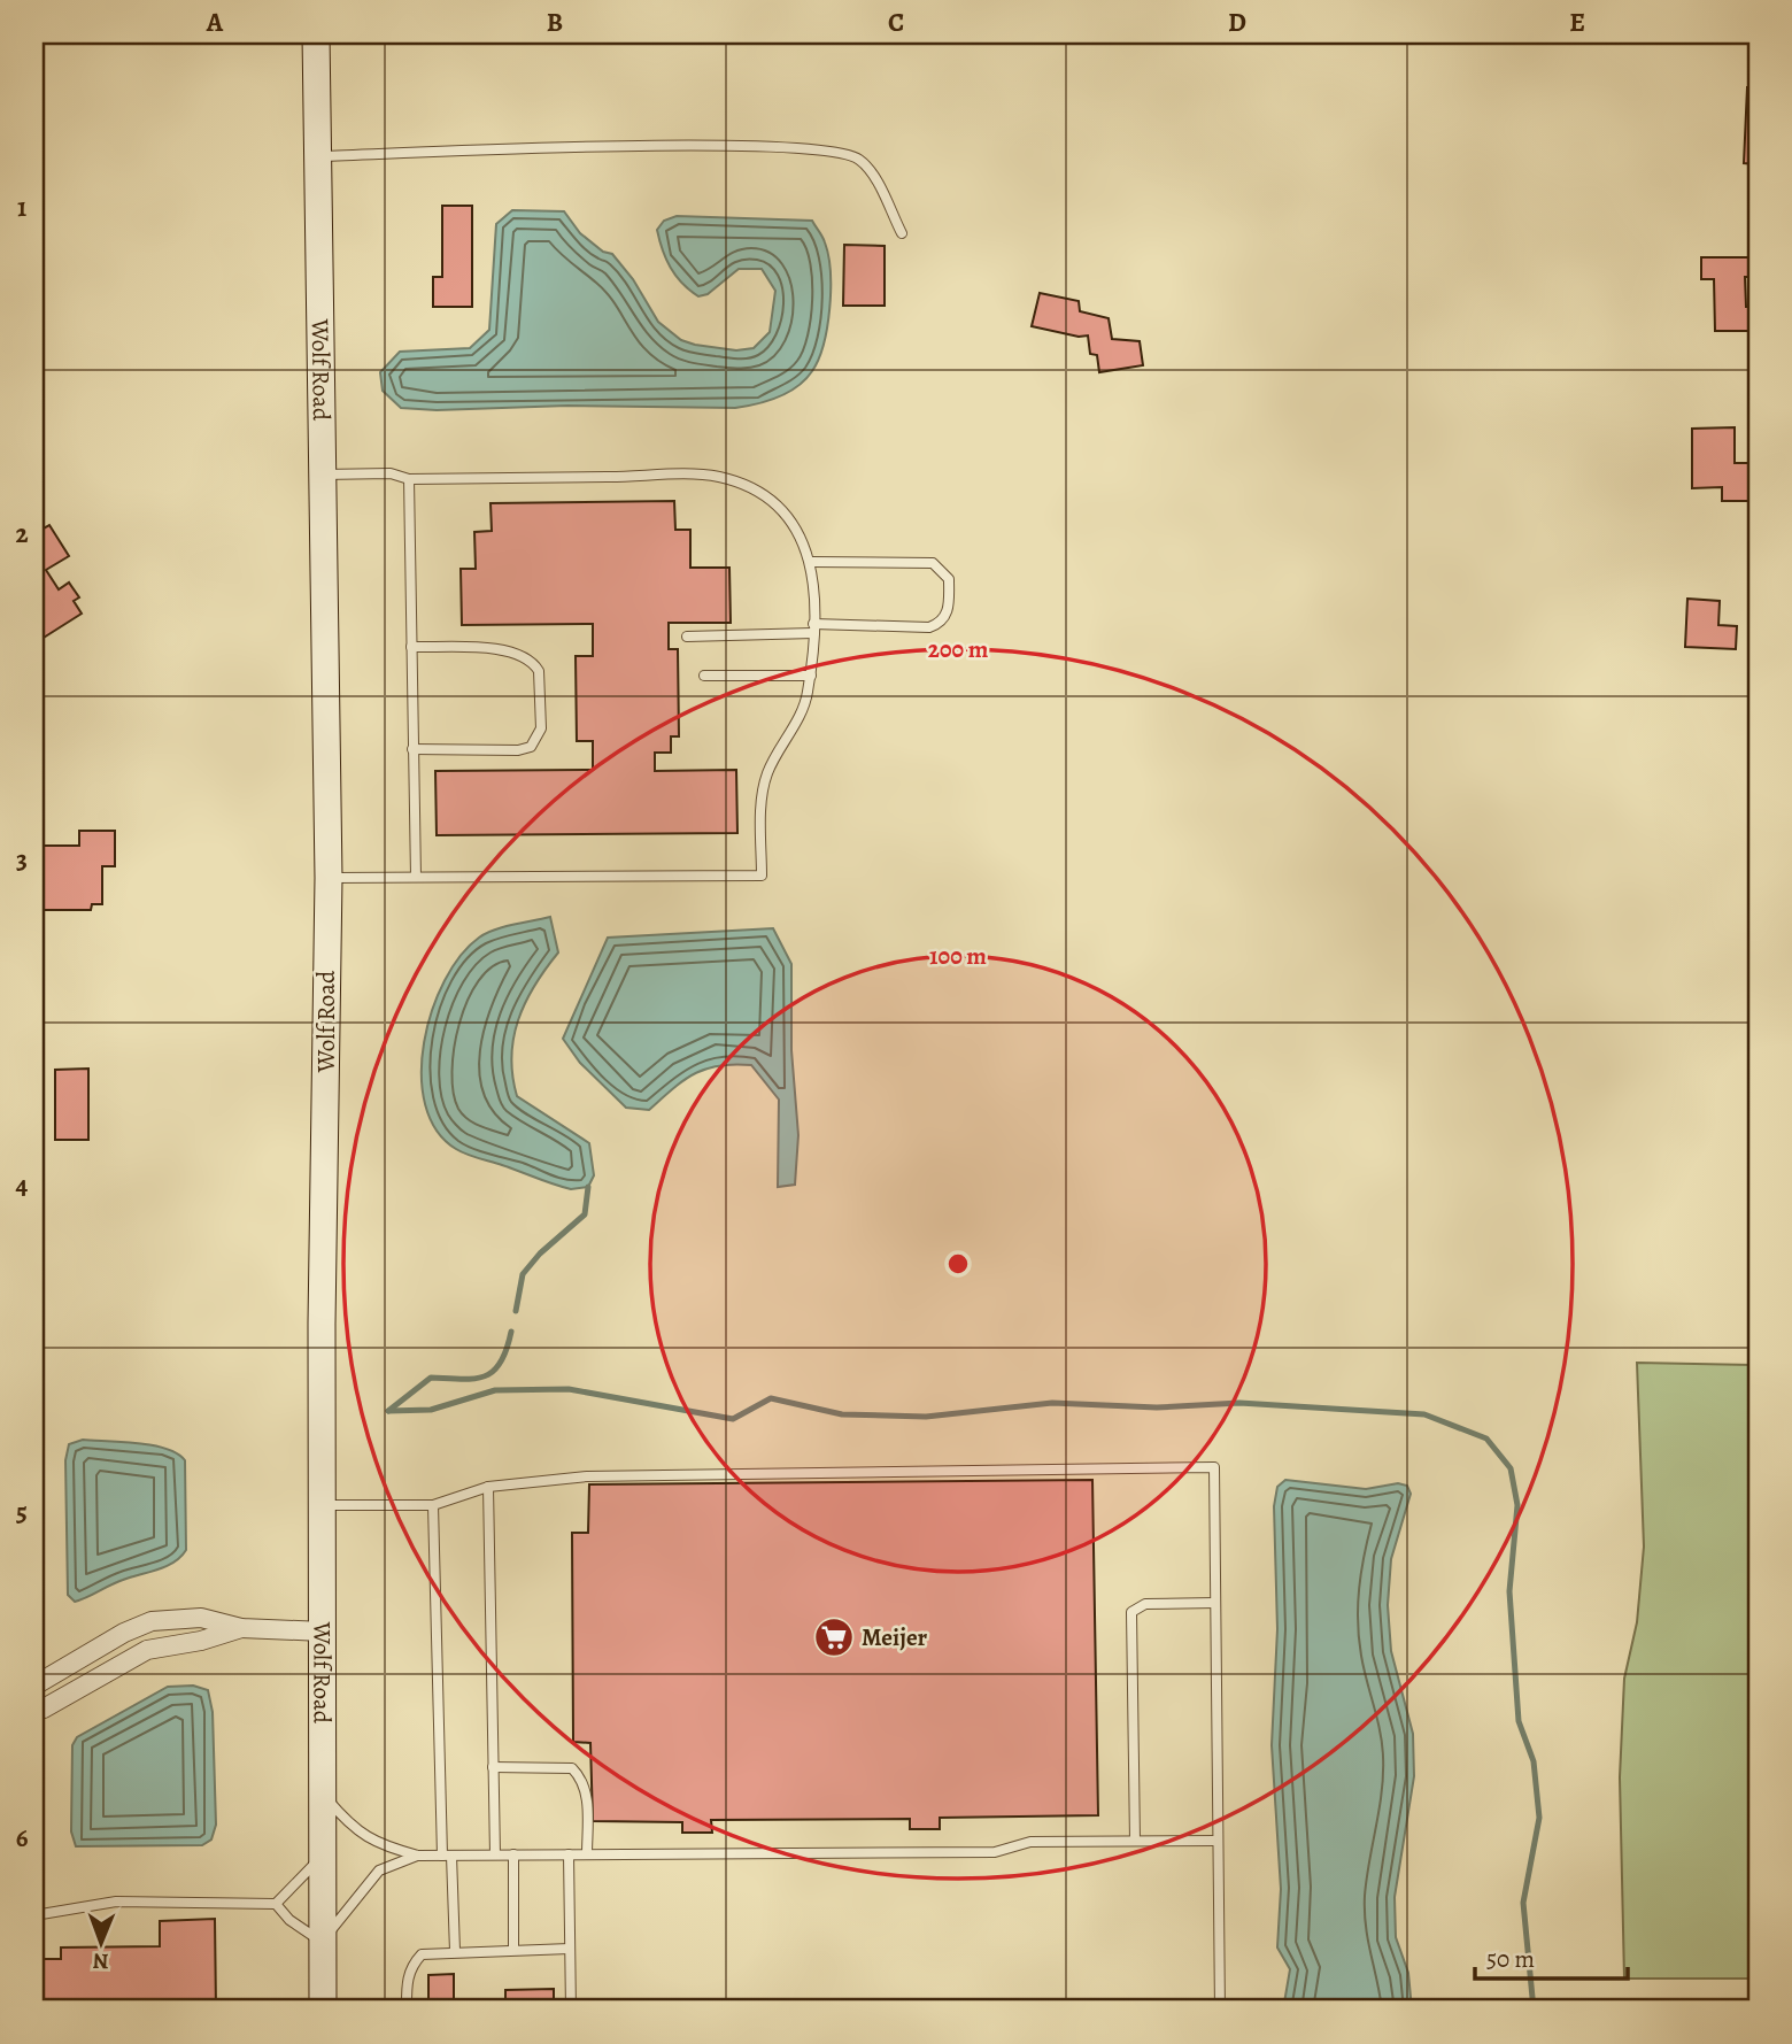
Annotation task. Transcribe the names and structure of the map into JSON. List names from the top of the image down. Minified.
{"streets":{"main road":["Wolf Road"]},"places":{"supermarket":["Meijer"]},"scale_bar":"50 m","north":"bottom","grid":{"columns":["A","B","C","D","E"],"rows":["1","2","3","4","5","6"]},"rings":["200 m","100 m"]}
